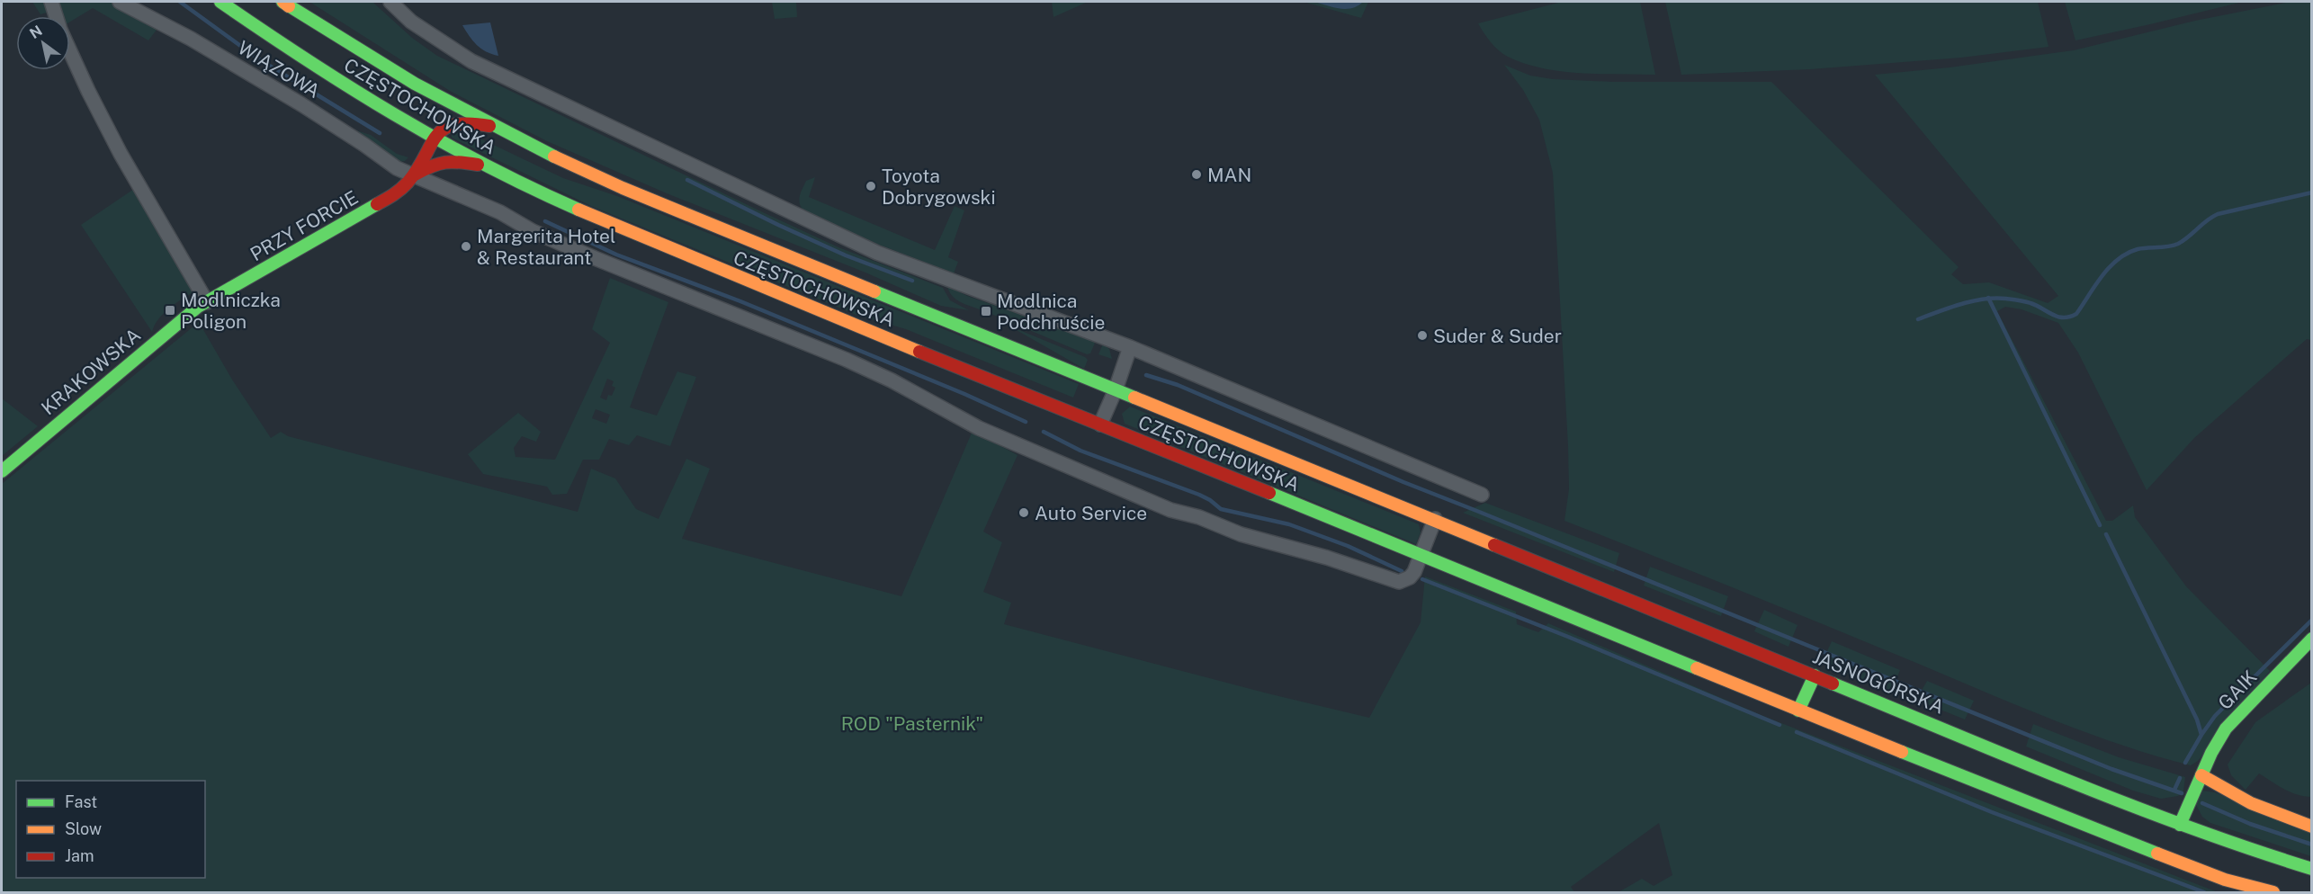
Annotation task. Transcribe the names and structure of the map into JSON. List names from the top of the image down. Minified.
{"streets":{"main road":["CZĘSTOCHOWSKA","PRZY FORCIE","KRAKOWSKA","JASNOGÓRSKA","GAIK"],"street":["WIĄZOWA"]},"crossings":[["WIĄZOWA","CZĘSTOCHOWSKA"],["WIĄZOWA","PRZY FORCIE"],["WIĄZOWA","JASNOGÓRSKA"],["CZĘSTOCHOWSKA","PRZY FORCIE"],["CZĘSTOCHOWSKA","JASNOGÓRSKA"],["PRZY FORCIE","KRAKOWSKA"],["JASNOGÓRSKA","GAIK"]],"parks":["ROD \"Pasternik\""],"places":{"other":["MAN","Toyota Dobrygowski","Margerita Hotel & Restaurant","Suder & Suder","Auto Service"],"transit":["Modlniczka Poligon","Modlnica Podchruście"]},"legend":["Fast","Slow","Jam"],"north":"top left"}
